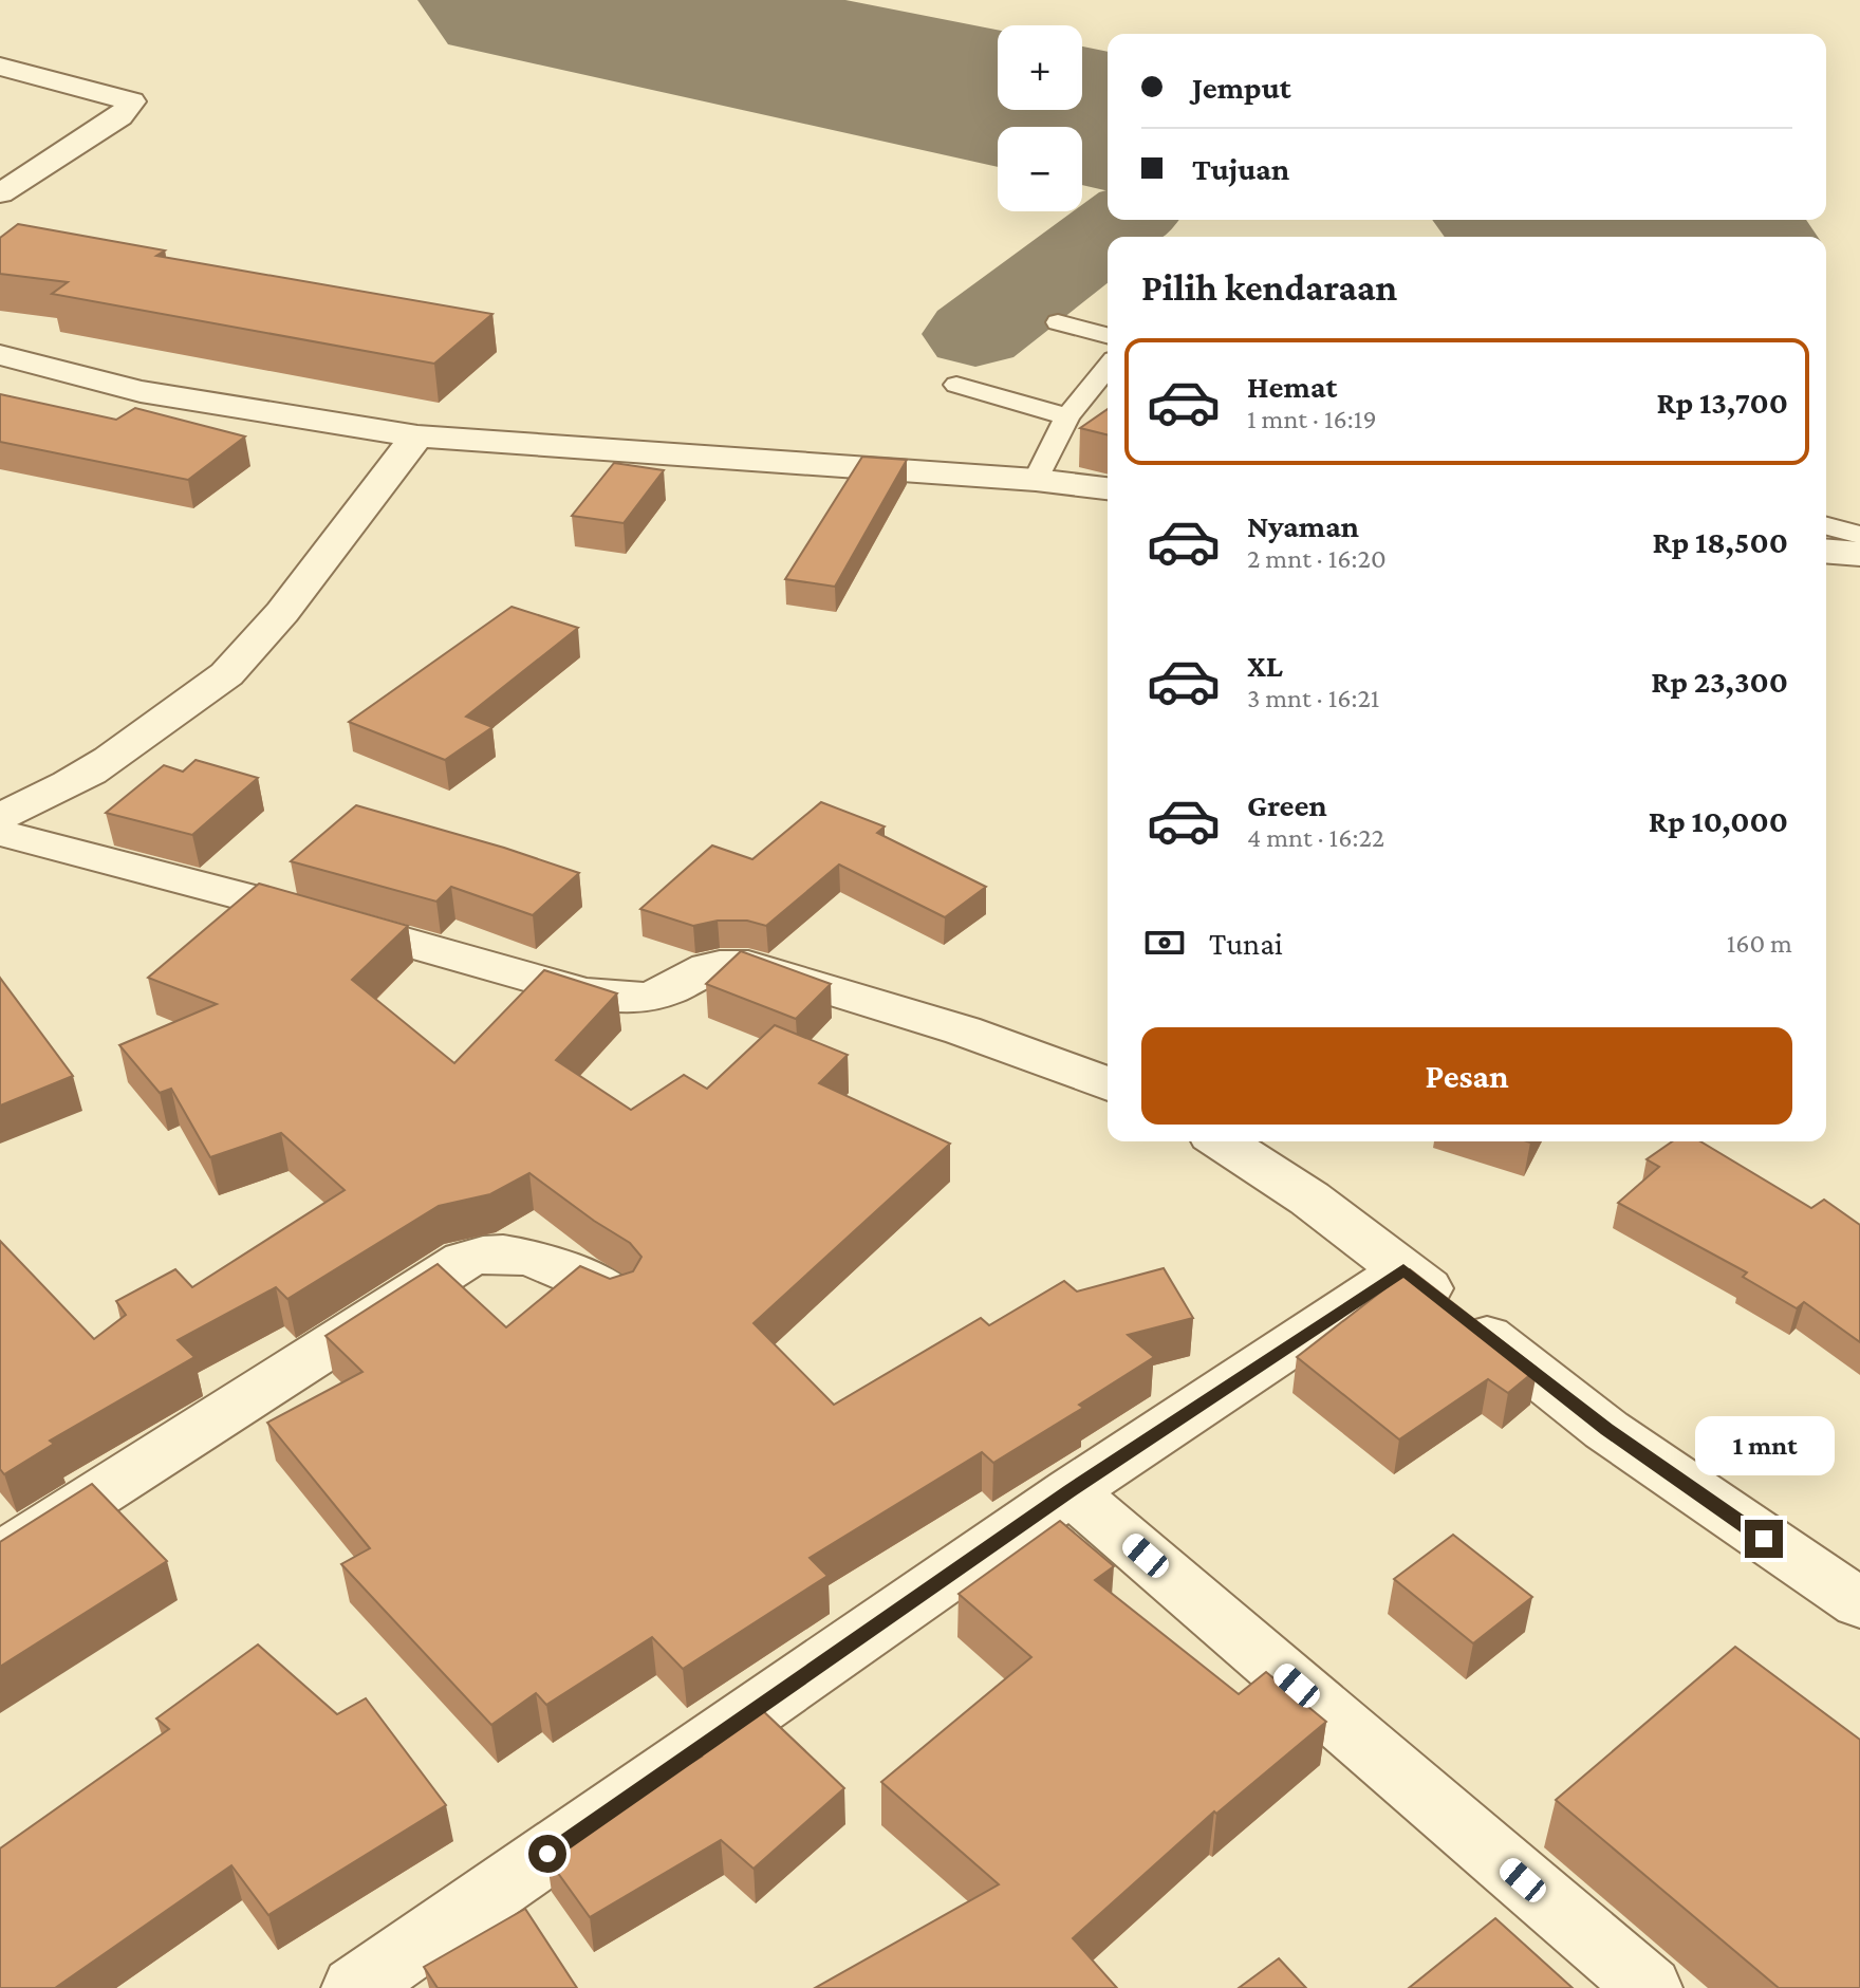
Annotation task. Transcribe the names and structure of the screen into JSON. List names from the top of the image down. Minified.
{"page":{"map_buttons":["+","−"],"banner":["Jemput","Tujuan"],"heading":"Pilih kendaraan","list":[{"name":"Hemat","note":"1 mnt · 16:19","value":"Rp 13,700"},{"name":"Nyaman","note":"2 mnt · 16:20","value":"Rp 18,500"},{"name":"XL","note":"3 mnt · 16:21","value":"Rp 23,300"},{"name":"Green","note":"4 mnt · 16:22","value":"Rp 10,000"}],"pay":["Tunai","160 m"],"buttons":"Pesan","bubble":"1 mnt"}}
